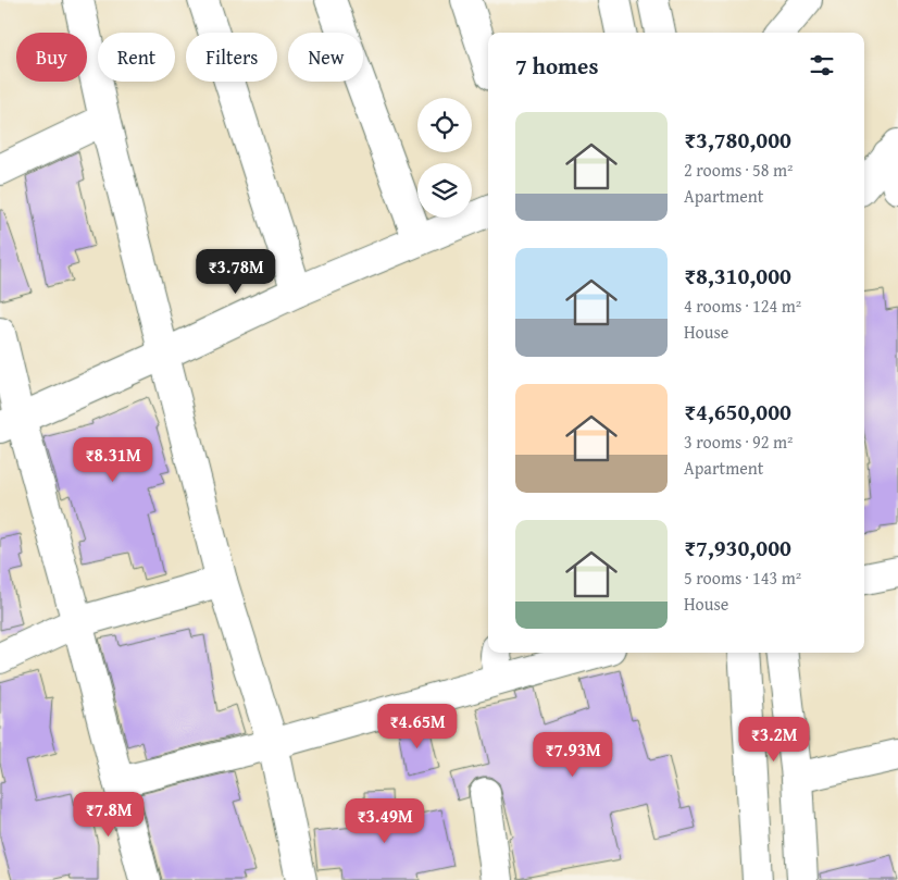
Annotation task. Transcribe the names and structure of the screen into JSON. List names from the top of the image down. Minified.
{"page":{"chip":["Buy","Rent","Filters","New"],"heading":"7 homes","list":[{"name":"₹3,780,000","note":"2 rooms · 58 m² · Apartment"},{"name":"₹8,310,000","note":"4 rooms · 124 m² · House"},{"name":"₹4,650,000","note":"3 rooms · 92 m² · Apartment"},{"name":"₹7,930,000","note":"5 rooms · 143 m² · House"}],"price":["₹3.78M","₹8.31M","₹4.65M","₹3.2M","₹7.93M","₹7.8M","₹3.49M"]}}
